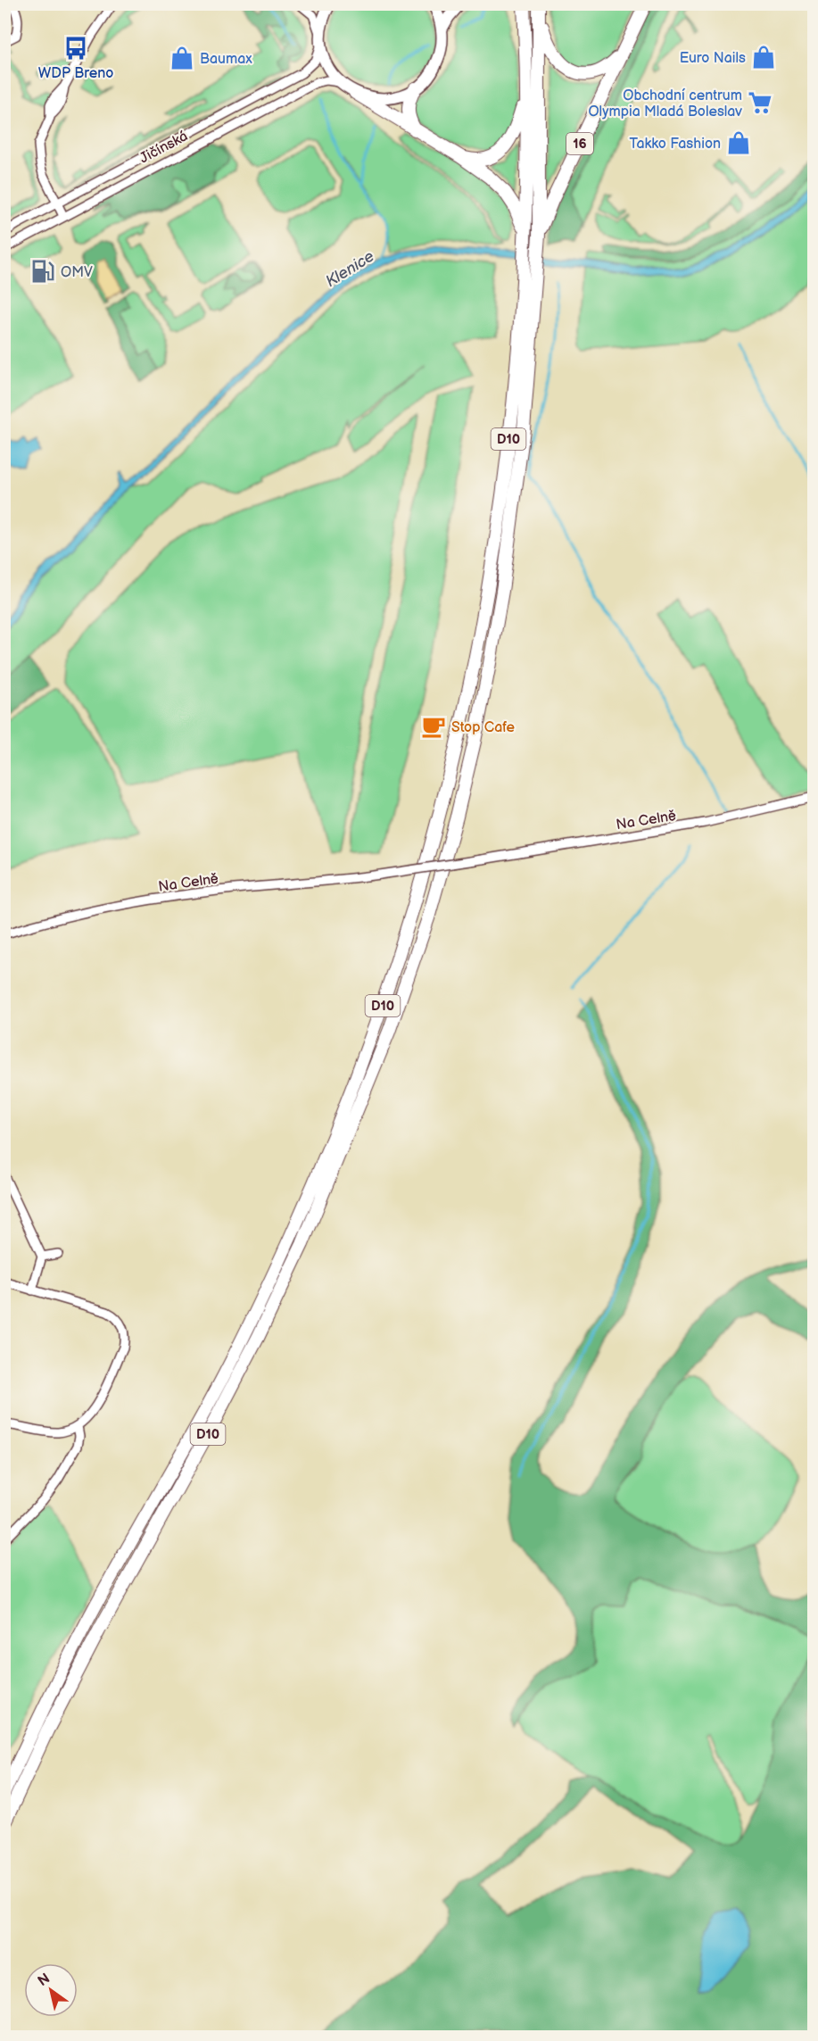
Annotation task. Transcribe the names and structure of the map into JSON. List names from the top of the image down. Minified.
{"streets":{"highway":["16","D10"],"main road":["Jičínská"],"street":["Na Celně"]},"crossings":[["16","D10"]],"water":["Klenice"],"places":{"bus stop":["WDP Breno"],"shop":["Euro Nails","Baumax","Takko Fashion"],"supermarket":["Obchodní centrum Olympia Mladá Boleslav"],"fuel station":["OMV"],"cafe":["Stop Cafe"]},"north":"top left"}
